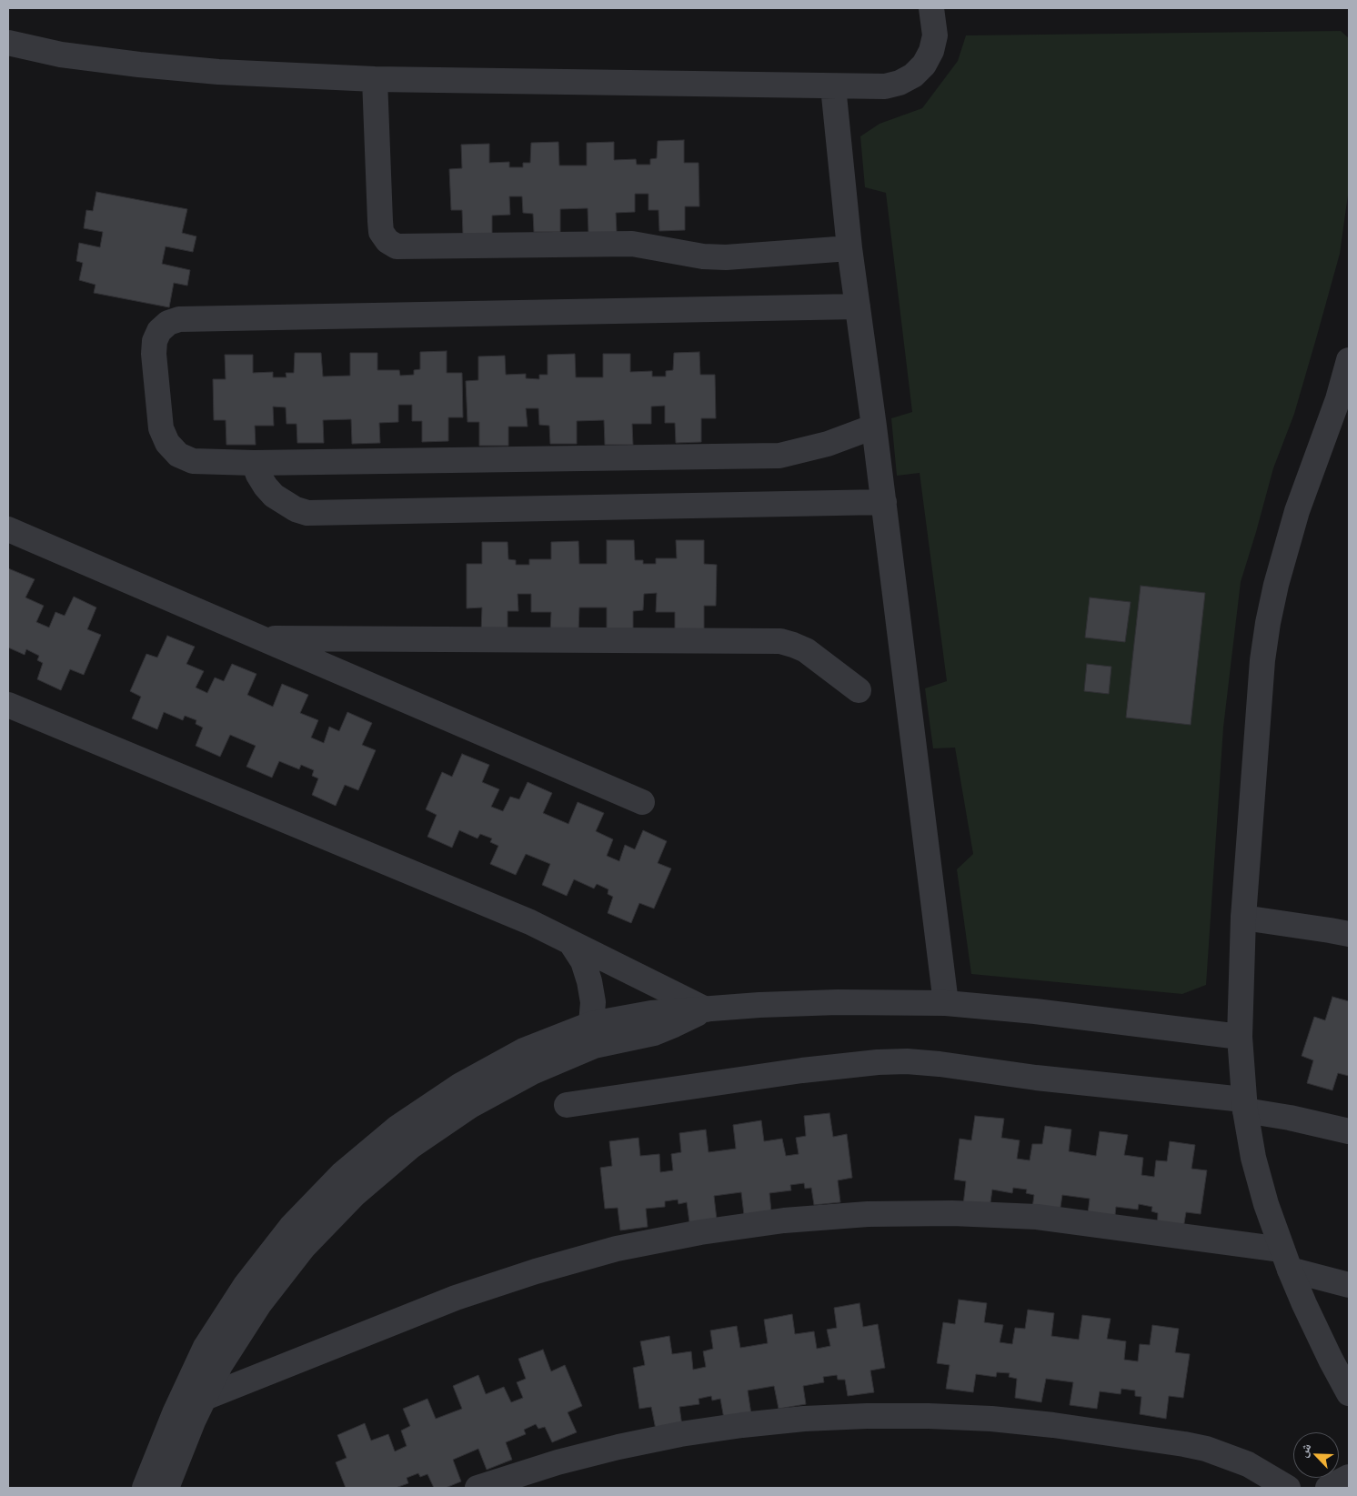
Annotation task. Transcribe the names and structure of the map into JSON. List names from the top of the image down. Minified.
{"north":"top left"}
